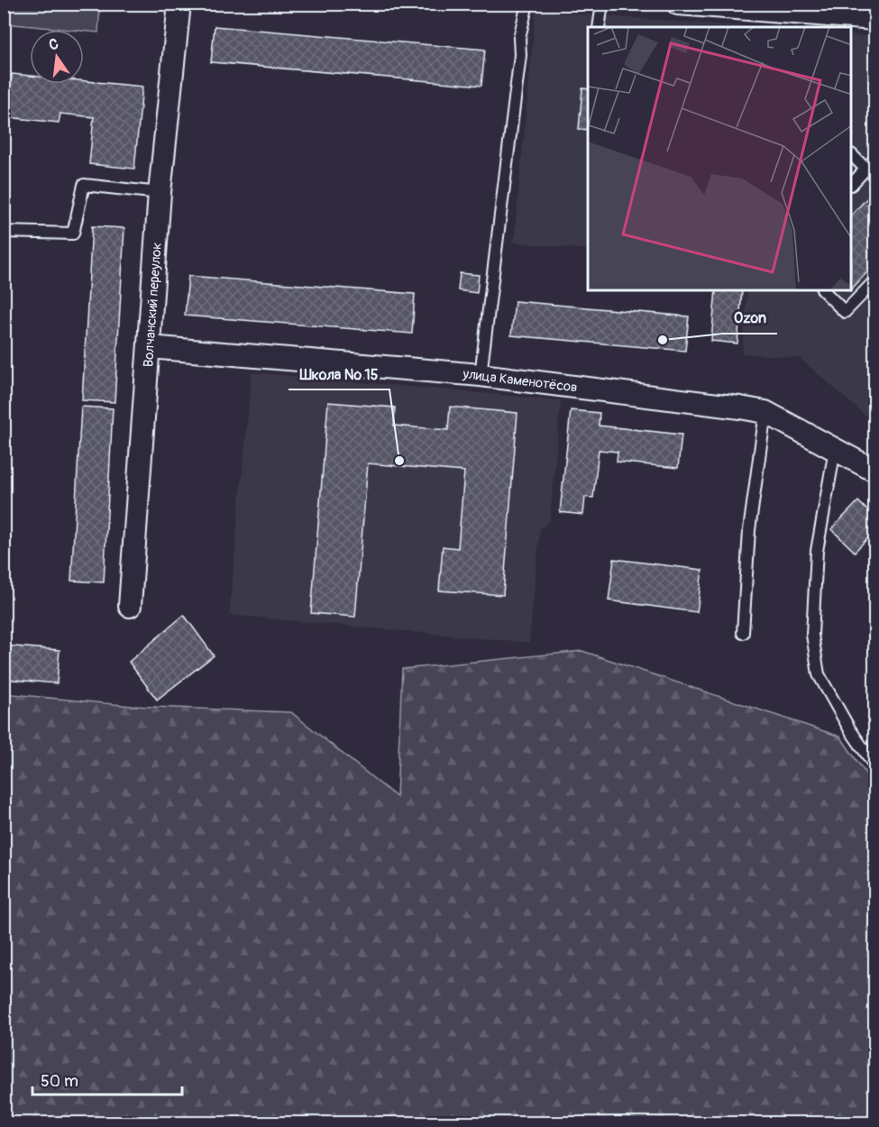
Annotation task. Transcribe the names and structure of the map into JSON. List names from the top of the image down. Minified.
{"streets":{"street":["Волчанский переулок","улица Каменотёсов"]},"crossings":[["Волчанский переулок","улица Каменотёсов"]],"places":["Ozon","Школа № 15"],"scale_bar":"50 m","north":"top"}
